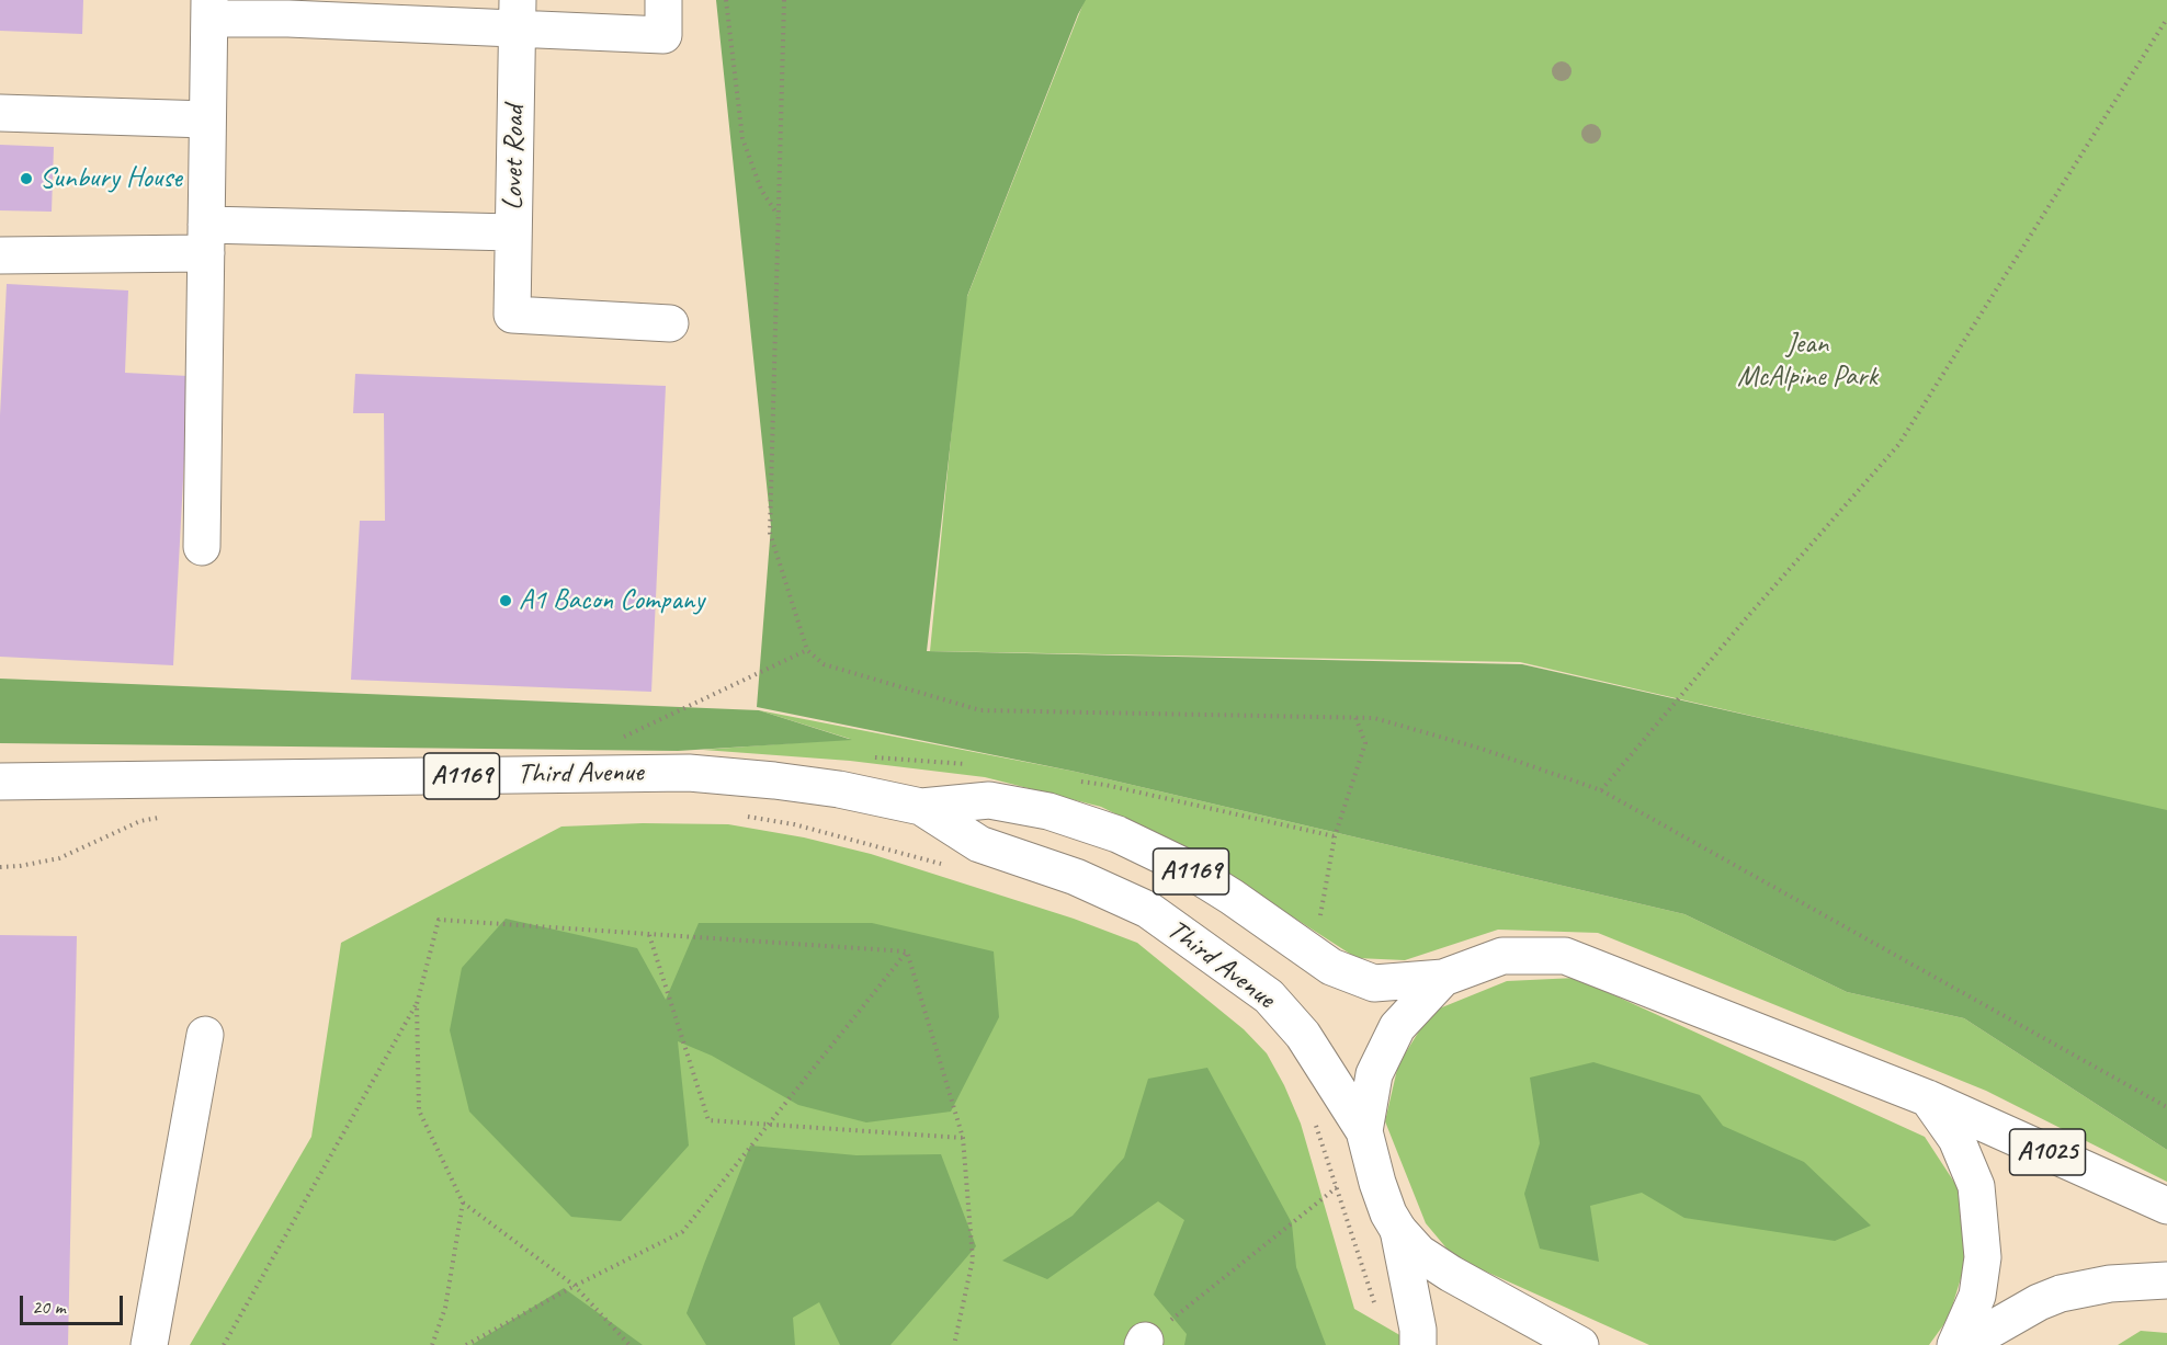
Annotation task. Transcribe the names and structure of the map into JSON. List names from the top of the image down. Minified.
{"streets":{"main road":["Lovet Road","Third Avenue","A1169","A1025"]},"parks":["Jean McAlpine Park"],"places":["Sunbury House","A1 Bacon Company"],"scale_bar":"20 m"}
